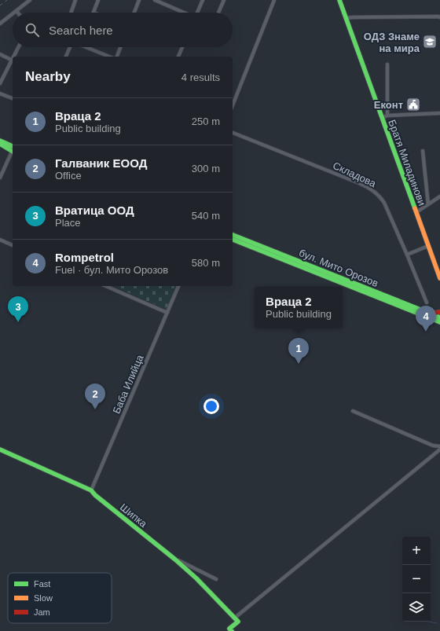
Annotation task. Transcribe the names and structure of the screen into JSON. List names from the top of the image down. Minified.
{"streets":{"street":["Братя Миладинови","Складова","бул. Мито Орозов","Баба Илийца","Шипка"]},"crossings":[["Баба Илийца","Шипка"]],"places":{"school or university":["ОДЗ Знаме на мира"],"public building":["Еконт"]},"legend":["Fast","Slow","Jam"],"page":{"search":"Search here","heading":["Nearby","4 results"],"list":[{"mark":"1","name":"Враца 2","note":"Public building","value":"250 m"},{"mark":"2","name":"Галваник ЕООД","note":"Office","value":"300 m"},{"mark":"3","name":"Вратица ООД","note":"Place","value":"540 m"},{"mark":"4","name":"Rompetrol","note":"Fuel · бул. Мито Орозов","value":"580 m"}],"popup":["Враца 2","Public building"],"pins":["3","4","1","2"],"map_buttons":["+","−"]}}
